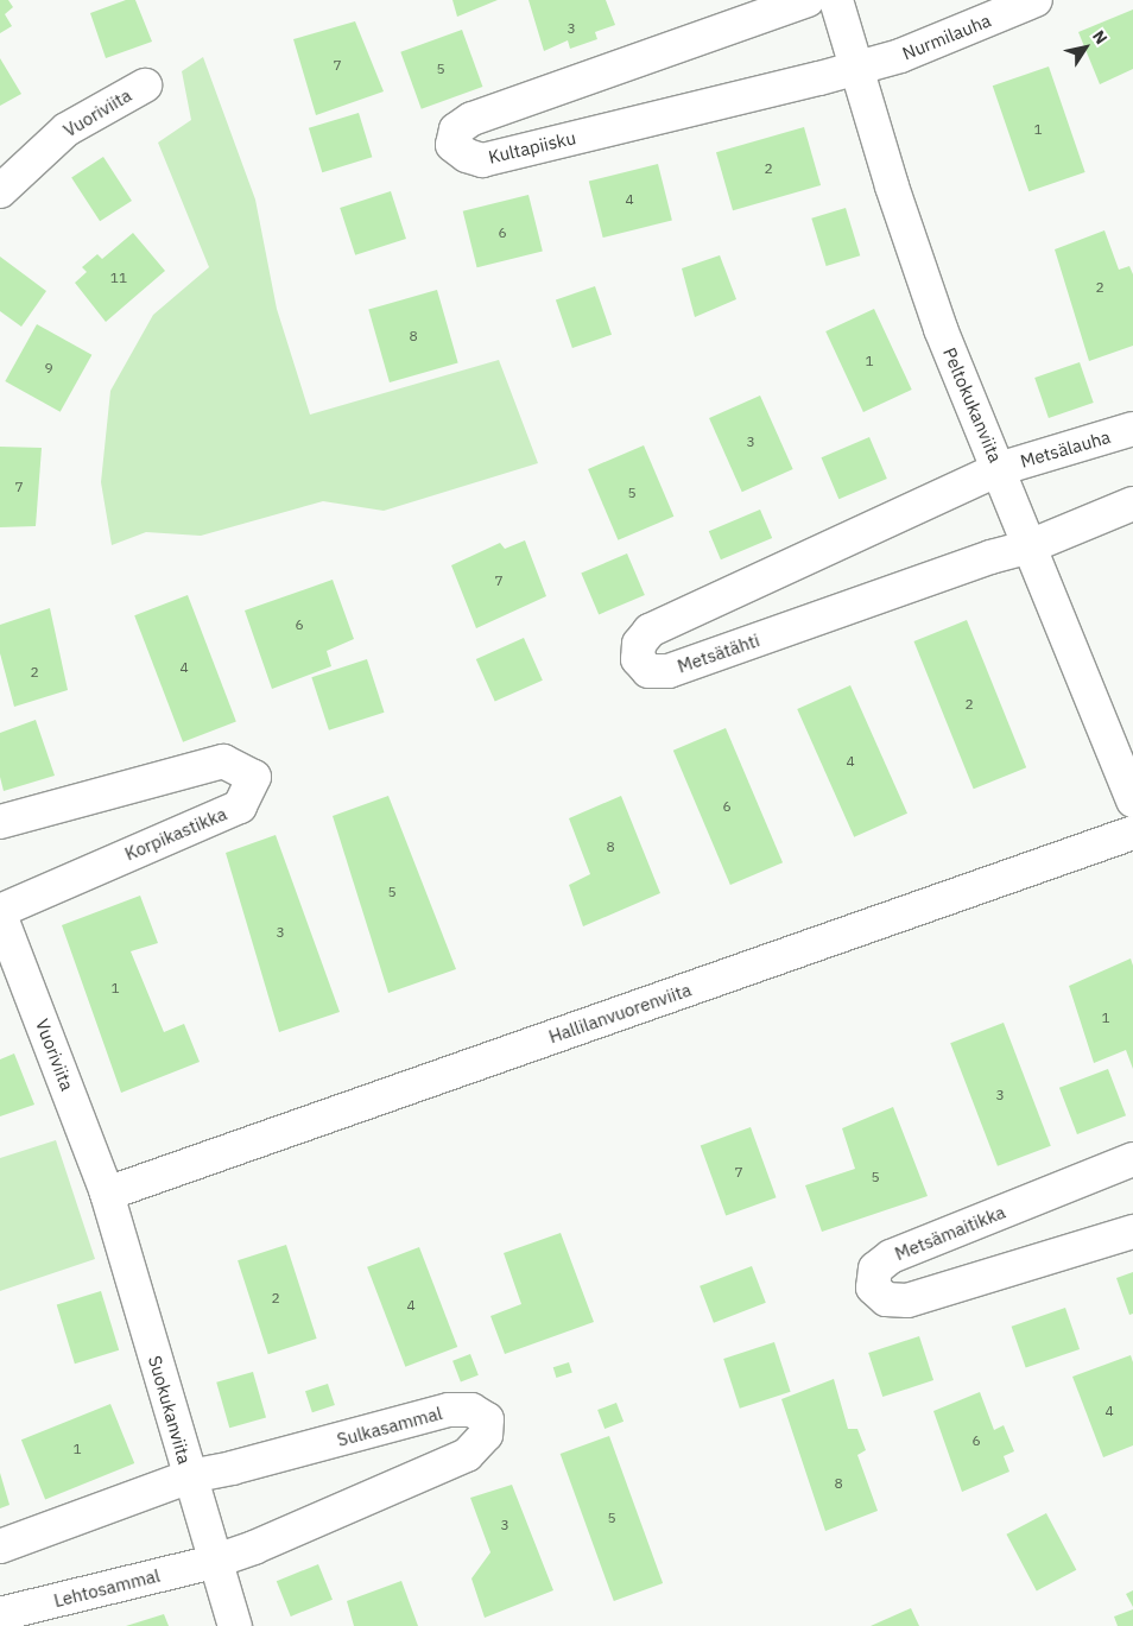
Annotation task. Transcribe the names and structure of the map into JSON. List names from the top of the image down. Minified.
{"streets":{"street":["Nurmilauha","Vuoriviita","Kultapiisku","Peltokukanviita","Metsälauha","Metsätähti","Korpikastikka","Hallilanvuorenviita","Metsämaitikka","Suokukanviita","Sulkasammal","Lehtosammal"]},"crossings":[["Nurmilauha","Kultapiisku"],["Nurmilauha","Peltokukanviita"],["Vuoriviita","Korpikastikka"],["Vuoriviita","Hallilanvuorenviita"],["Vuoriviita","Suokukanviita"],["Kultapiisku","Peltokukanviita"],["Peltokukanviita","Metsälauha"],["Peltokukanviita","Metsätähti"],["Metsälauha","Metsätähti"],["Hallilanvuorenviita","Suokukanviita"],["Suokukanviita","Sulkasammal"],["Suokukanviita","Lehtosammal"],["Sulkasammal","Lehtosammal"]],"house_numbers":["3","7","5","1","2","4","6","11","2","8","1","9","3","7","5","7","6","4","2","2","4","6","8","5","3","1","1","3","7","5","2","4","4","6","1","8","5","3"],"north":"top right"}
